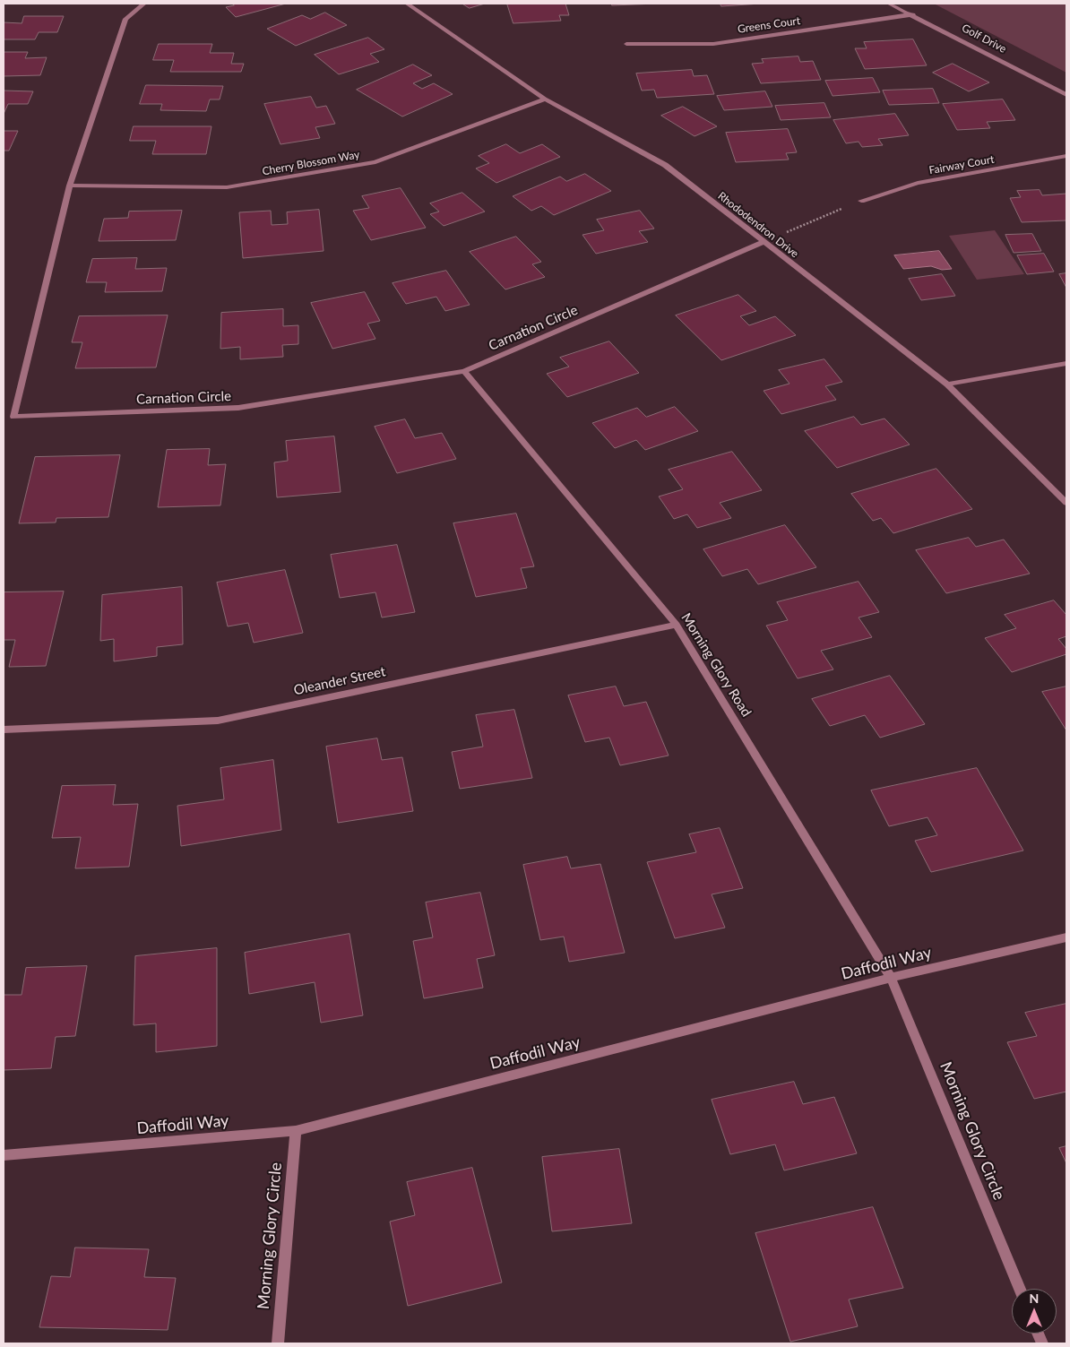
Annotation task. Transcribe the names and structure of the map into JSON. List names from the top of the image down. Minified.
{"streets":{"street":["Greens Court","Golf Drive","Cherry Blossom Way","Fairway Court","Rhododendron Drive","Carnation Circle","Morning Glory Road","Oleander Street","Daffodil Way","Morning Glory Circle"]},"crossings":[["Greens Court","Golf Drive"],["Cherry Blossom Way","Rhododendron Drive"],["Cherry Blossom Way","Carnation Circle"],["Rhododendron Drive","Carnation Circle"],["Carnation Circle","Morning Glory Road"],["Morning Glory Road","Oleander Street"],["Morning Glory Road","Daffodil Way"],["Morning Glory Road","Morning Glory Circle"],["Daffodil Way","Morning Glory Circle"]],"north":"top"}
